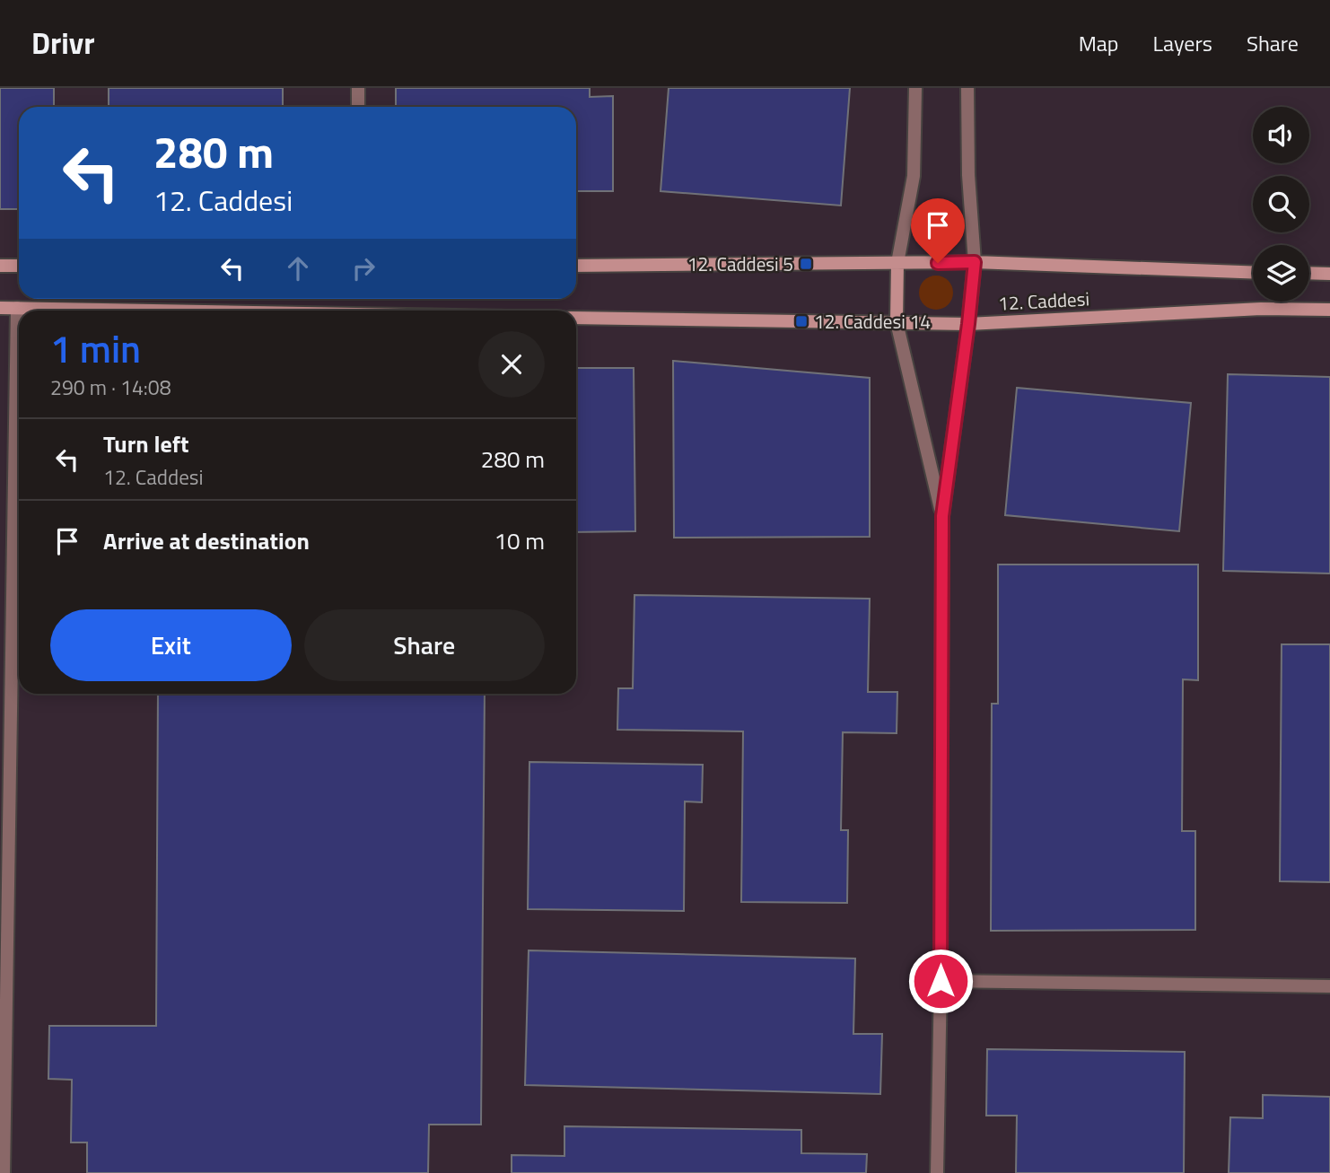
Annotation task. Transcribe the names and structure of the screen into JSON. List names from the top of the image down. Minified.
{"streets":{"street":["12. Caddesi"]},"places":{"transit":["12. Caddesi 5","12. Caddesi 14"]},"page":{"header":"Drivr","nav":["Map","Layers","Share"],"turn":["280 m","12. Caddesi"],"heading":["1 min","290 m · 14:08"],"list":[{"name":"Turn left","note":"12. Caddesi","value":"280 m"},{"name":"Arrive at destination","value":"10 m"}],"buttons":["Exit","Share"]}}
